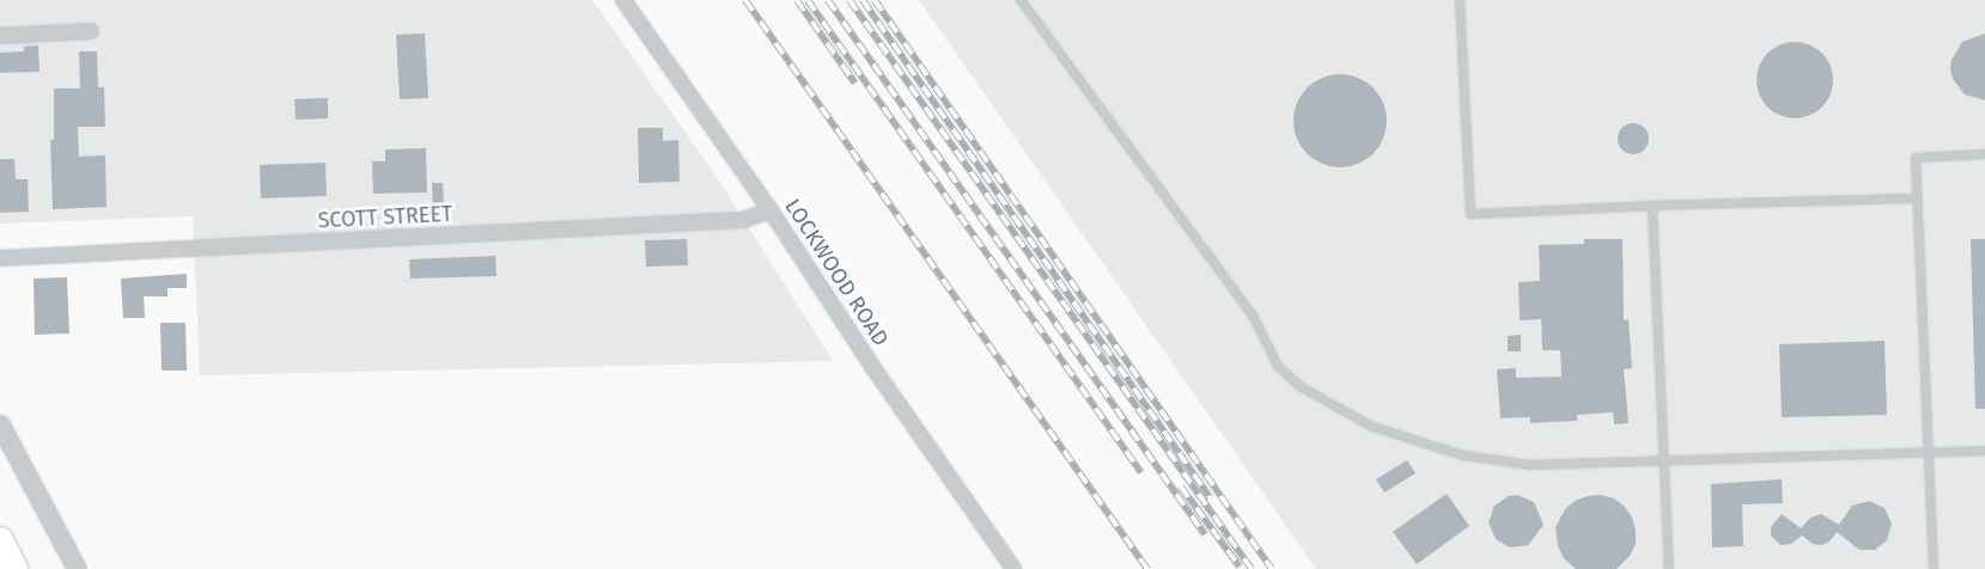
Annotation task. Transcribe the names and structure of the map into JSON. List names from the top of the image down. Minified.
{"streets":{"street":["SCOTT STREET","LOCKWOOD ROAD"]},"crossings":[["SCOTT STREET","LOCKWOOD ROAD"]]}
